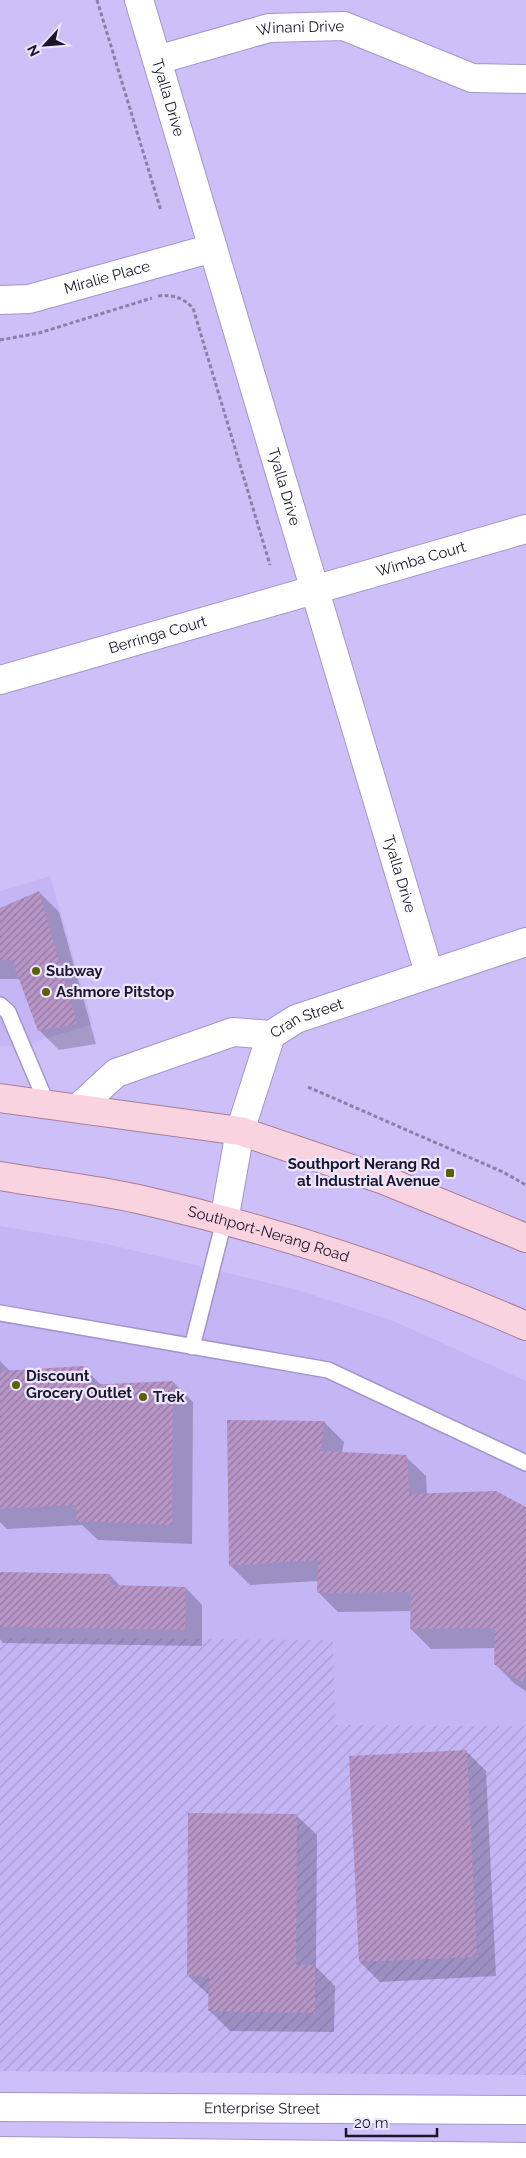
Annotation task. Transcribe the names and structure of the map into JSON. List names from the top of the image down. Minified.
{"streets":{"main road":["Southport-Nerang Road"],"street":["Winani Drive","Tyalla Drive","Miralie Place","Wimba Court","Berringa Court","Cran Street","Enterprise Street"]},"crossings":[["Winani Drive","Tyalla Drive"],["Tyalla Drive","Miralie Place"],["Tyalla Drive","Wimba Court"],["Tyalla Drive","Berringa Court"],["Tyalla Drive","Cran Street"],["Wimba Court","Berringa Court"],["Cran Street","Southport-Nerang Road"]],"places":{"other":["Subway","Ashmore Pitstop","Discount Grocery Outlet","Trek"],"transit":["Southport Nerang Rd at Industrial Avenue"]},"scale_bar":"20 m","north":"bottom left"}
